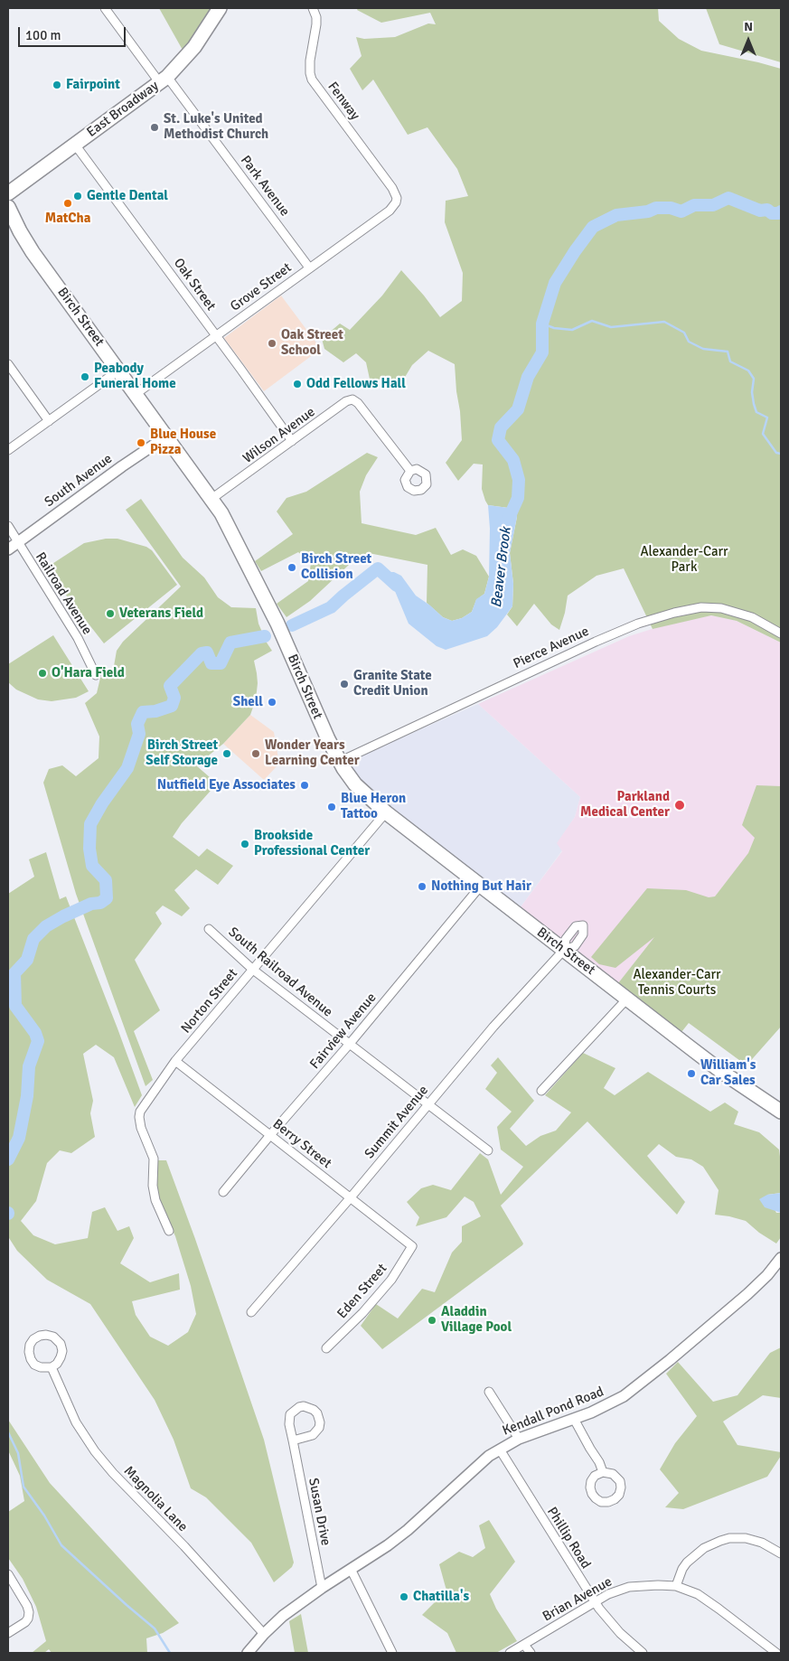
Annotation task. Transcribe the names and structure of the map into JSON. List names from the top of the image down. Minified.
{"streets":{"main road":["East Broadway","Birch Street"],"street":["Fenway","Park Avenue","Oak Street","Grove Street","Wilson Avenue","South Avenue","Railroad Avenue","Pierce Avenue","South Railroad Avenue","Norton Street","Fairview Avenue","Summit Avenue","Berry Street","Eden Street","Kendall Pond Road","Magnolia Lane","Susan Drive","Phillip Road","Brian Avenue"]},"crossings":[["Fenway","Grove Street"],["East Broadway","Park Avenue"],["East Broadway","Oak Street"],["Park Avenue","Grove Street"],["Oak Street","Grove Street"],["Oak Street","Wilson Avenue"],["Grove Street","Birch Street"],["Birch Street","Wilson Avenue"],["Birch Street","South Avenue"],["Birch Street","Pierce Avenue"],["Birch Street","Norton Street"],["Birch Street","Fairview Avenue"],["Birch Street","Summit Avenue"],["South Avenue","Railroad Avenue"],["South Railroad Avenue","Norton Street"],["South Railroad Avenue","Fairview Avenue"],["South Railroad Avenue","Summit Avenue"],["Norton Street","Berry Street"],["Fairview Avenue","Berry Street"],["Summit Avenue","Berry Street"],["Berry Street","Eden Street"],["Kendall Pond Road","Magnolia Lane"],["Kendall Pond Road","Susan Drive"],["Kendall Pond Road","Phillip Road"],["Phillip Road","Brian Avenue"]],"water":["Beaver Brook"],"parks":["Alexander-Carr Park","Alexander-Carr Tennis Courts"],"places":["Fairpoint","St. Luke's United Methodist Church","Gentle Dental","MatCha","Oak Street School","Peabody Funeral Home","Odd Fellows Hall","Blue House Pizza","Birch Street Collision","Veterans Field","O'Hara Field","Granite State Credit Union","Shell","Birch Street Self Storage","Wonder Years Learning Center","Nutfield Eye Associates","Parkland Medical Center","Blue Heron Tattoo","Brookside Professional Center","Nothing But Hair","William's Car Sales","Aladdin Village Pool","Chatilla's"],"scale_bar":"100 m","north":"top"}
